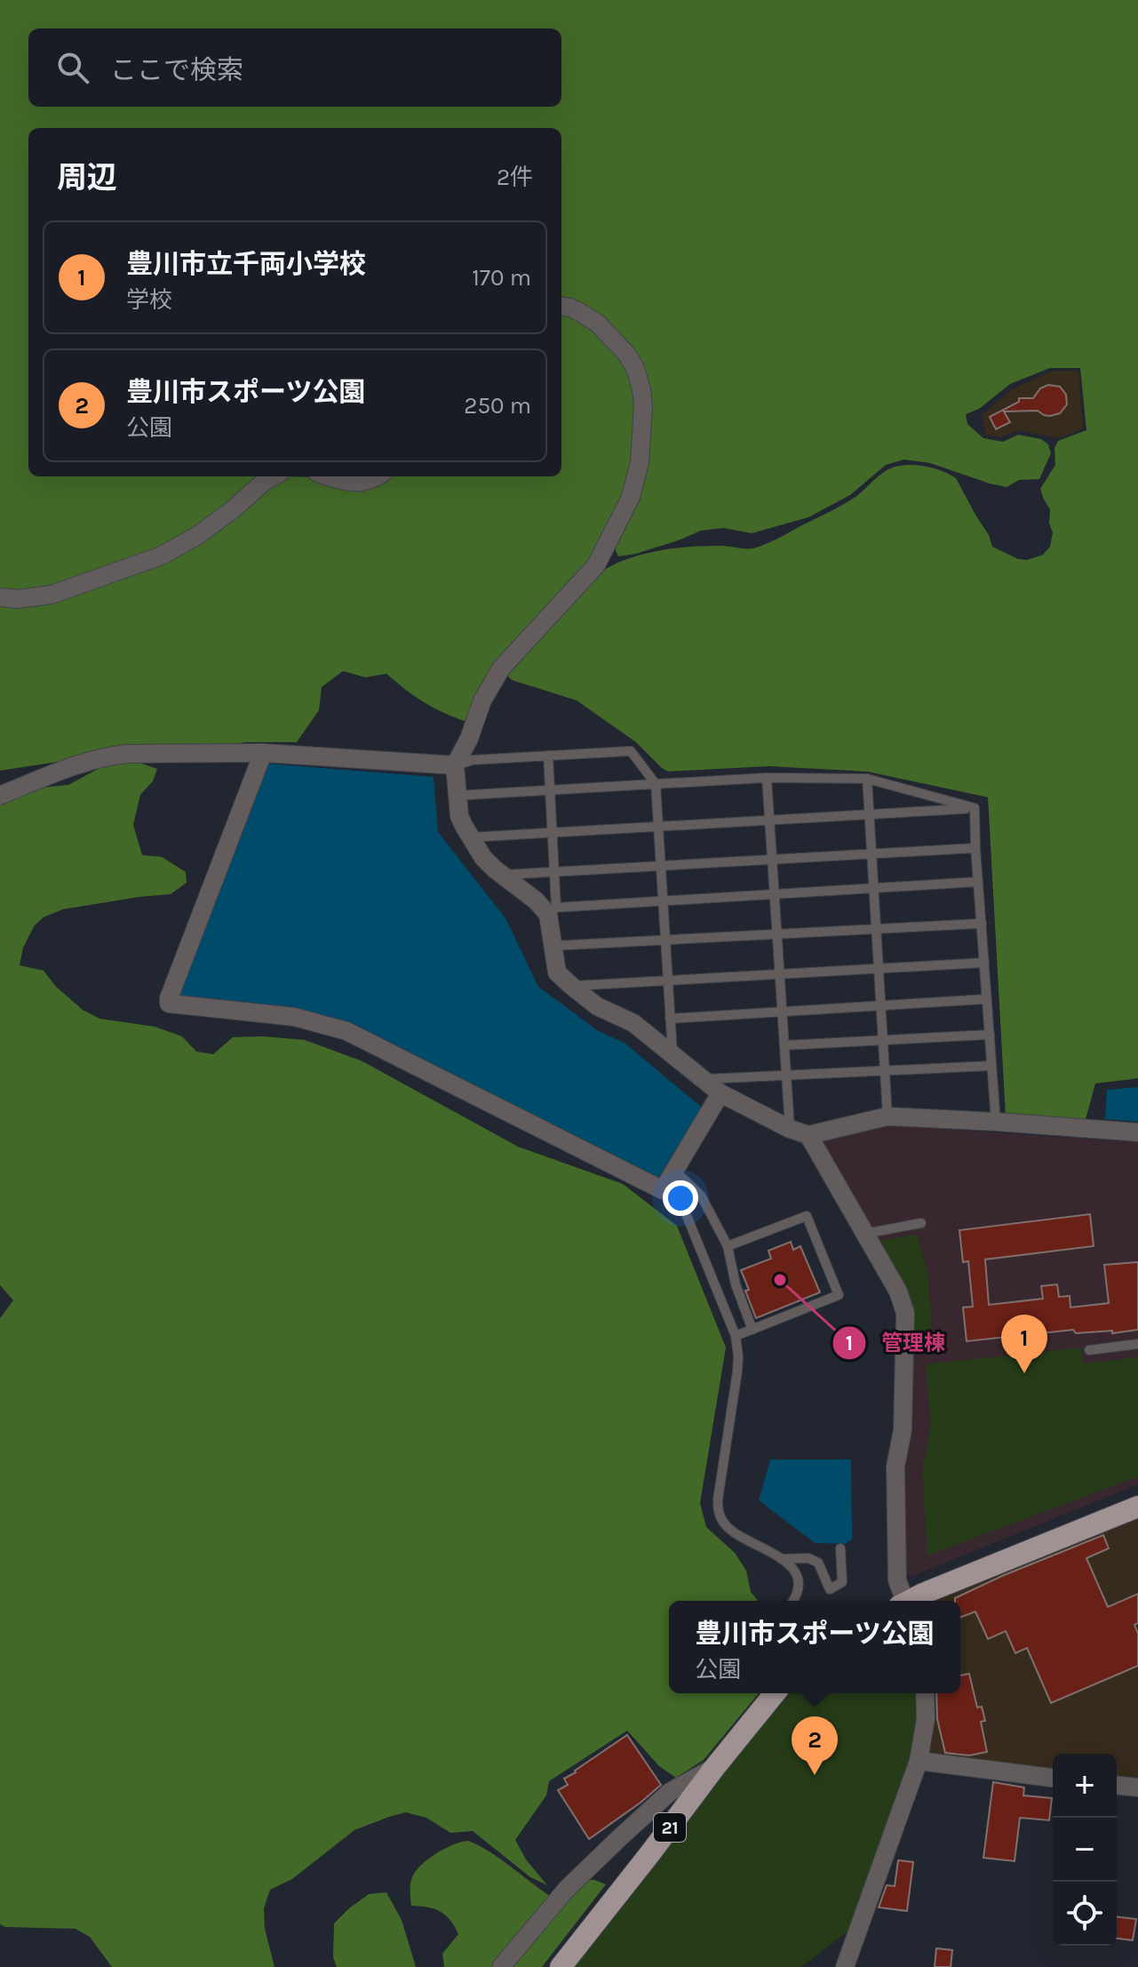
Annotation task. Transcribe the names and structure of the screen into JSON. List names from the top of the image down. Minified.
{"streets":{"main road":["21"]},"places":["管理棟"],"page":{"search":"ここで検索","heading":["周辺","2件"],"list":[{"mark":"1","name":"豊川市立千両小学校","note":"学校","value":"170 m"},{"mark":"2","name":"豊川市スポーツ公園","note":"公園","value":"250 m"}],"pins":["1","2"],"popup":["豊川市スポーツ公園","公園"],"map_buttons":["+","−"]}}
